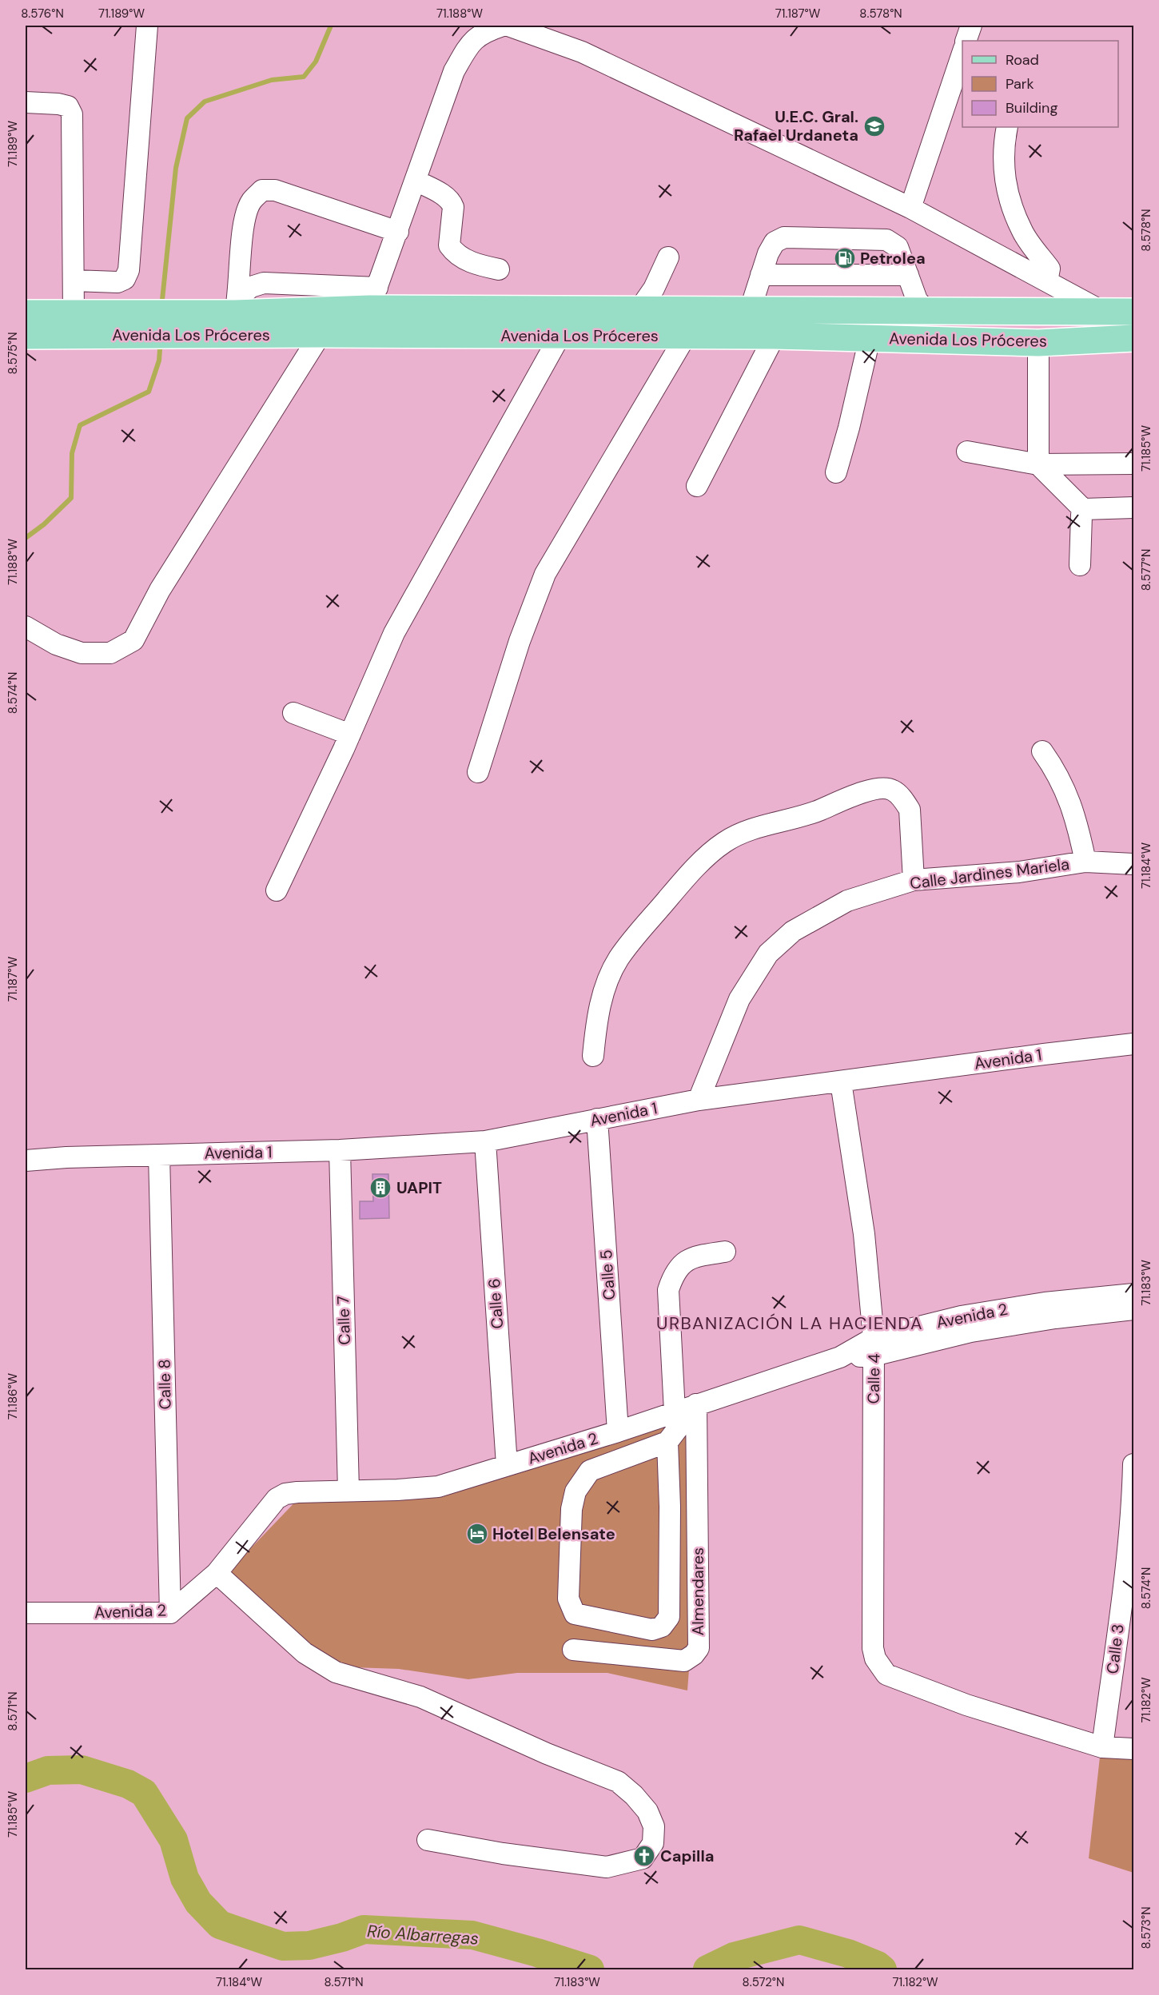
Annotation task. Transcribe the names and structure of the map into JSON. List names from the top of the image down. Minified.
{"streets":{"main road":["Avenida Los Próceres"],"street":["Calle Jardines Mariela","Avenida 1","Calle 5","Calle 6","Avenida 2","Calle 7","Calle 4","Calle 8","Almendares","Calle 3"]},"crossings":[["Calle Jardines Mariela","Avenida 1"],["Avenida 1","Calle 5"],["Avenida 1","Calle 6"],["Avenida 1","Calle 7"],["Avenida 1","Calle 4"],["Avenida 1","Calle 8"],["Calle 5","Avenida 2"],["Calle 6","Avenida 2"],["Avenida 2","Calle 7"],["Avenida 2","Calle 4"],["Avenida 2","Calle 8"],["Avenida 2","Almendares"],["Calle 4","Calle 3"]],"districts":["URBANIZACIÓN LA HACIENDA"],"water":["Río Albarregas"],"places":{"school or university":["U.E.C. Gral. Rafael Urdaneta"],"fuel station":["Petrolea"],"building":["UAPIT"],"hotel":["Hotel Belensate"],"church":["Capilla"]},"legend":["Road","Park","Building"],"coordinates":["8.576°N","71.189°W","71.188°W","71.187°W","8.578°N","8.575°N","71.185°W","8.577°N","8.574°N","71.184°W","71.183°W","71.186°W","71.182°W","8.571°N","8.573°N","8.572°N"]}
